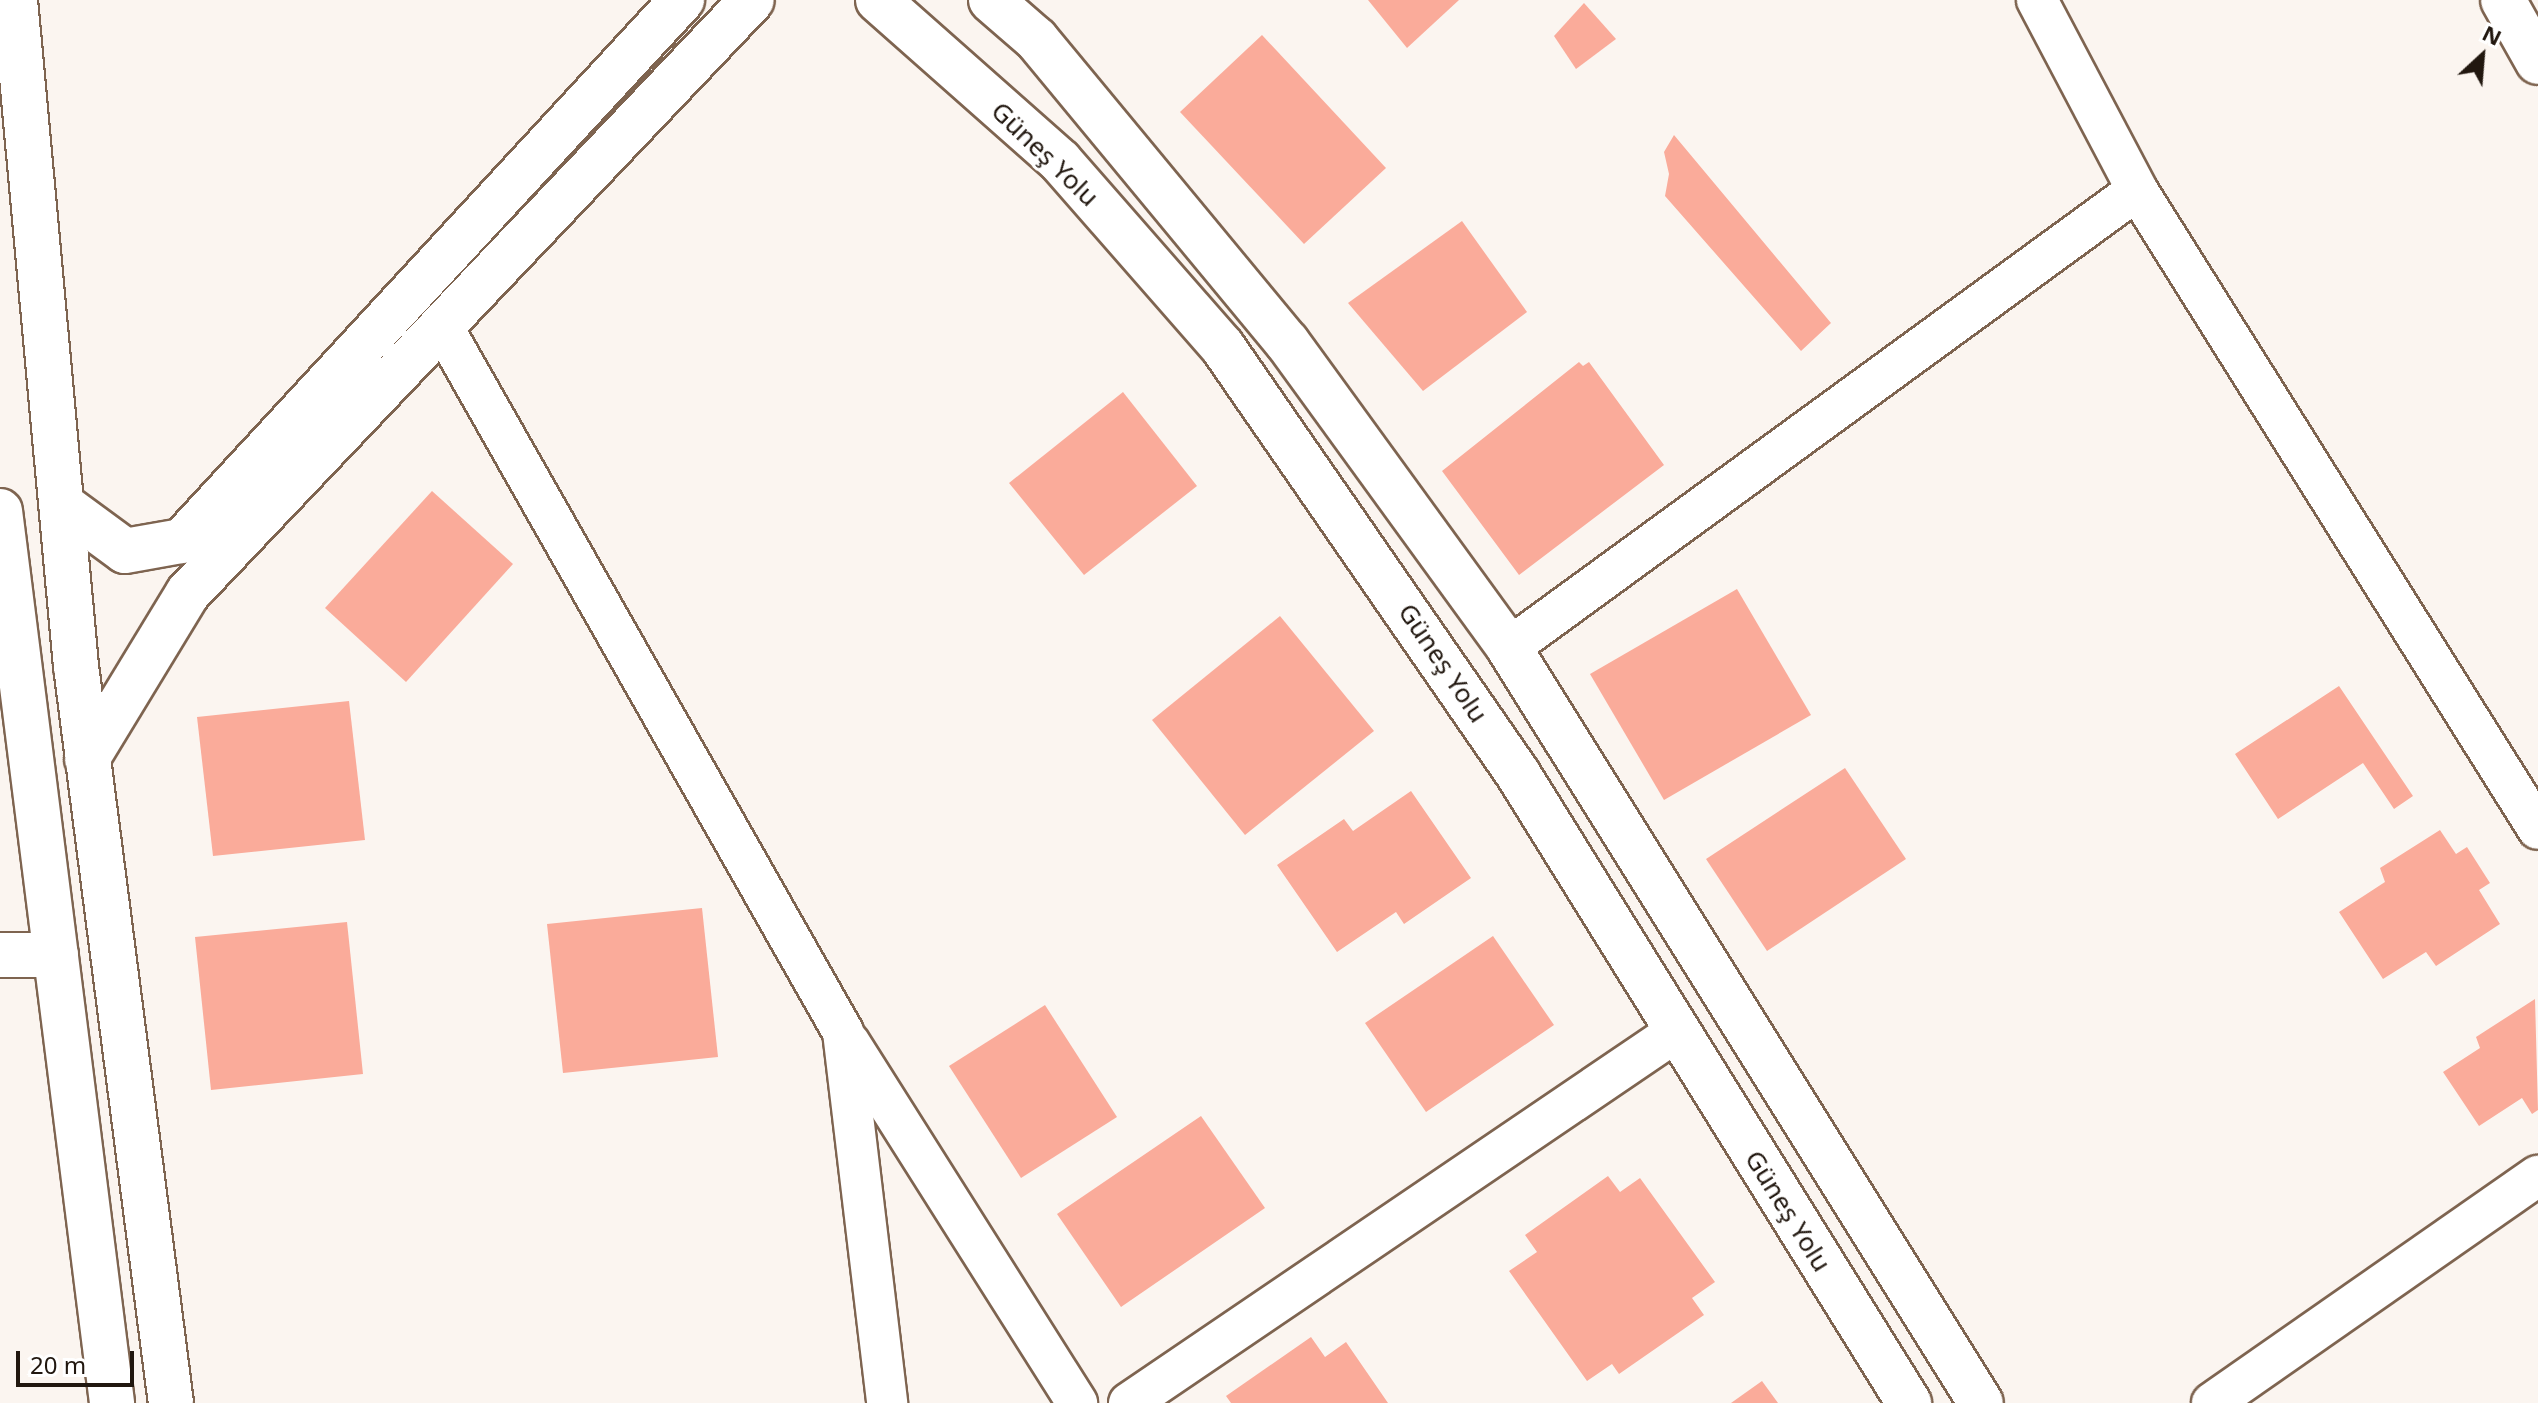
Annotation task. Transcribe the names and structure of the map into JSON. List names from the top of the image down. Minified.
{"streets":{"main road":["Güneş Yolu"]},"scale_bar":"20 m","north":"top right"}
